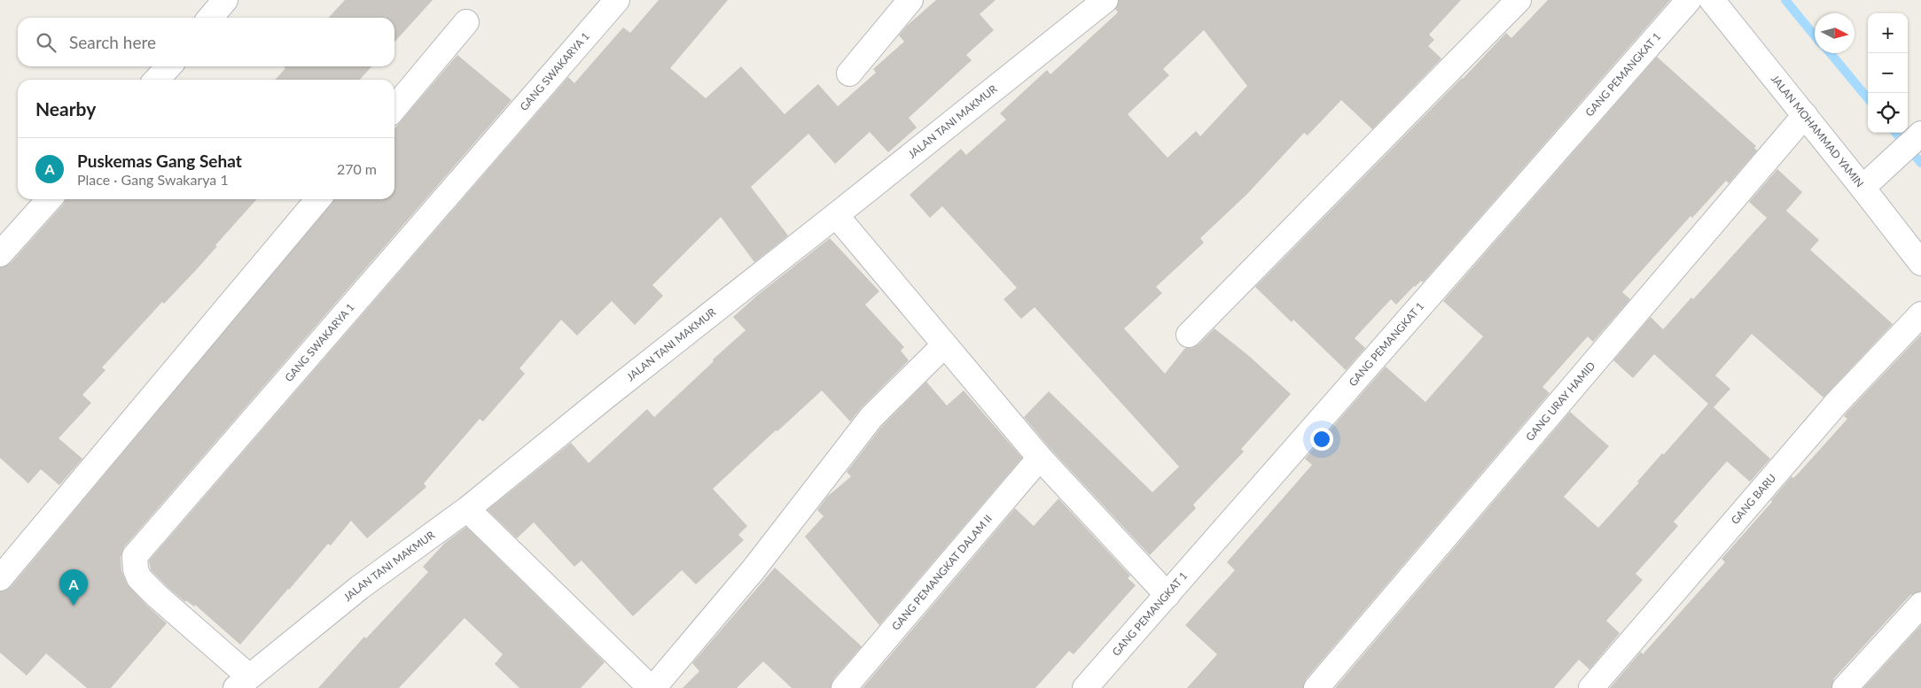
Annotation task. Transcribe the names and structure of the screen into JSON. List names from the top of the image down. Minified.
{"streets":{"street":["GANG SWAKARYA 1","GANG PEMANGKAT 1","JALAN TANI MAKMUR","JALAN MOHAMMAD YAMIN","GANG URAY HAMID","GANG BARU","GANG PEMANGKAT DALAM II"]},"crossings":[["GANG SWAKARYA 1","JALAN TANI MAKMUR"],["JALAN MOHAMMAD YAMIN","GANG URAY HAMID"]],"north":"right","page":{"map_buttons":["+","−"],"search":"Search here","heading":"Nearby","list":[{"mark":"A","name":"Puskemas Gang Sehat","note":"Place · Gang Swakarya 1","value":"270 m"}],"pins":"A"}}
